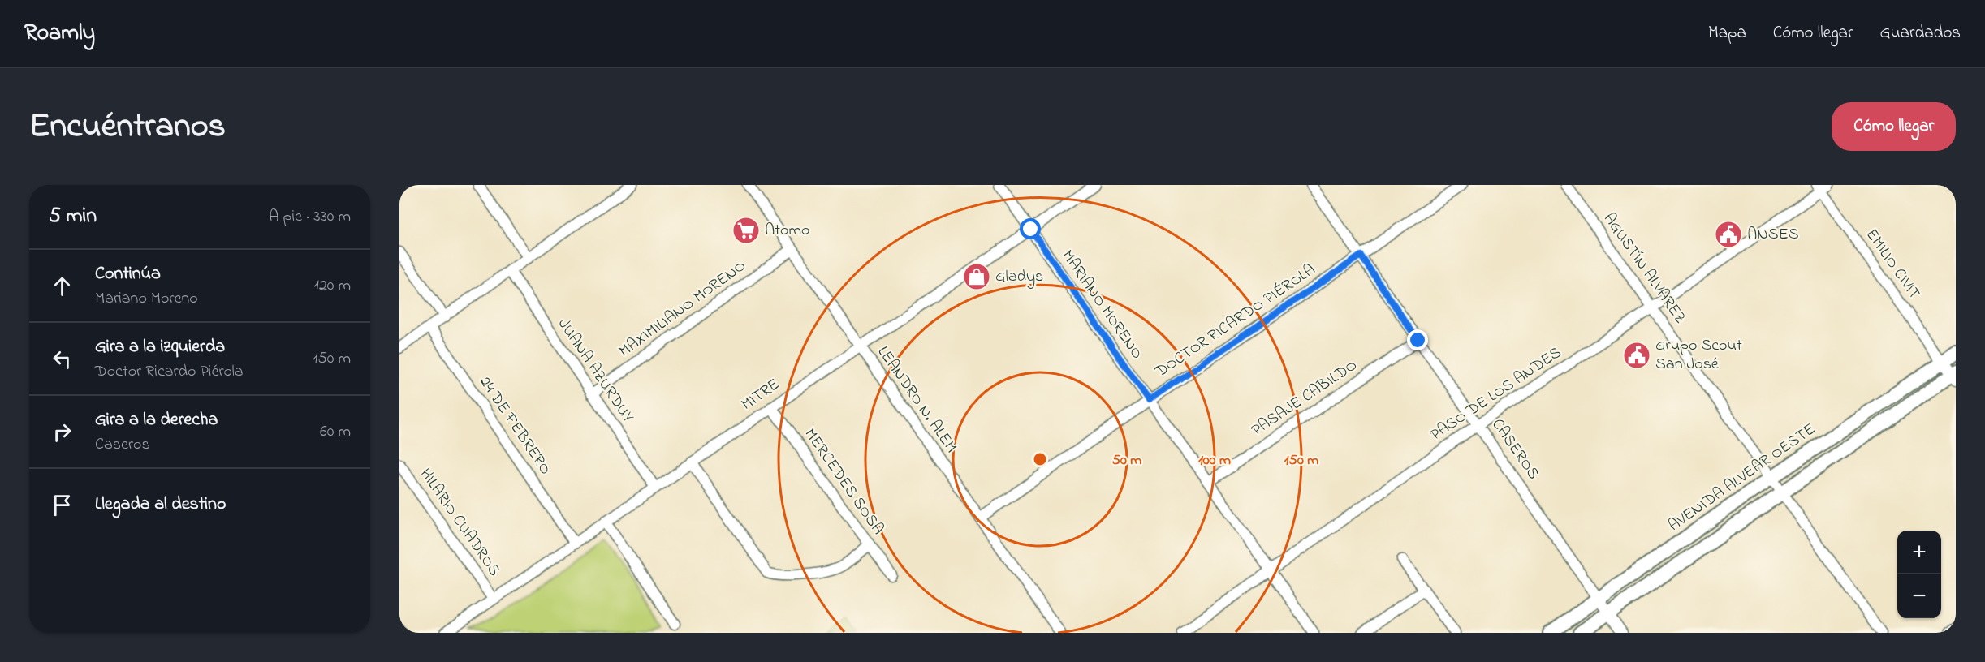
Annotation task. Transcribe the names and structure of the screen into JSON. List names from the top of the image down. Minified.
{"streets":{"main road":["AVENIDA ALVEAR OESTE"],"street":["EMILIO CIVIT","AGUSTÍN ALVAREZ","MARIANO MORENO","MAXIMILIANO MORENO","DOCTOR RICARDO PIÉROLA","JUANA AZURDUY","PASO DE LOS ANDES","MITRE","PASAJE CABILDO","LEANDRO N. ALEM","24 DE FEBRERO","CASEROS","MERCEDES SOSA","HILARIO CUADROS"]},"crossings":[["EMILIO CIVIT","PASO DE LOS ANDES"],["EMILIO CIVIT","AVENIDA ALVEAR OESTE"],["AGUSTÍN ALVAREZ","PASO DE LOS ANDES"],["AGUSTÍN ALVAREZ","AVENIDA ALVEAR OESTE"],["MARIANO MORENO","DOCTOR RICARDO PIÉROLA"],["MARIANO MORENO","PASO DE LOS ANDES"],["MARIANO MORENO","MITRE"],["MARIANO MORENO","PASAJE CABILDO"],["MAXIMILIANO MORENO","JUANA AZURDUY"],["MAXIMILIANO MORENO","LEANDRO N. ALEM"],["DOCTOR RICARDO PIÉROLA","LEANDRO N. ALEM"],["DOCTOR RICARDO PIÉROLA","CASEROS"],["JUANA AZURDUY","MITRE"],["PASO DE LOS ANDES","CASEROS"],["MITRE","LEANDRO N. ALEM"],["MITRE","24 DE FEBRERO"],["MITRE","MERCEDES SOSA"],["MITRE","HILARIO CUADROS"],["PASAJE CABILDO","CASEROS"],["CASEROS","AVENIDA ALVEAR OESTE"]],"places":{"supermarket":["Atomo"],"public building":["ANSES","Grupo Scout San José"],"shop":["Gladys"]},"page":{"header":"Roamly","nav":["Mapa","Cómo llegar","Guardados"],"title":"Encuéntranos","buttons":"Cómo llegar","heading":["5 min","A pie · 330 m"],"list":[["Continúa","Mariano Moreno","120 m"],["Gira a la izquierda","Doctor Ricardo Piérola","150 m"],["Gira a la derecha","Caseros","60 m"],"Llegada al destino"],"map_buttons":["+","−"]},"rings":["50 m","100 m","150 m"]}
